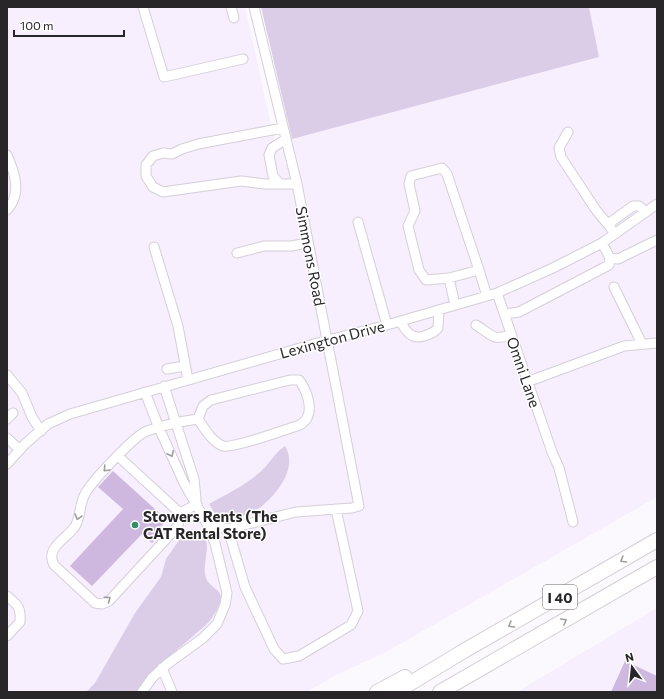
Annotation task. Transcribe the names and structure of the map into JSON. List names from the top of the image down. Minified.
{"streets":{"highway":["I 40"],"street":["Simmons Road","Lexington Drive","Omni Lane"]},"crossings":[["Simmons Road","Lexington Drive"],["Lexington Drive","Omni Lane"]],"places":["Stowers Rents (The CAT Rental Store)"],"scale_bar":"100 m","north":"top"}
